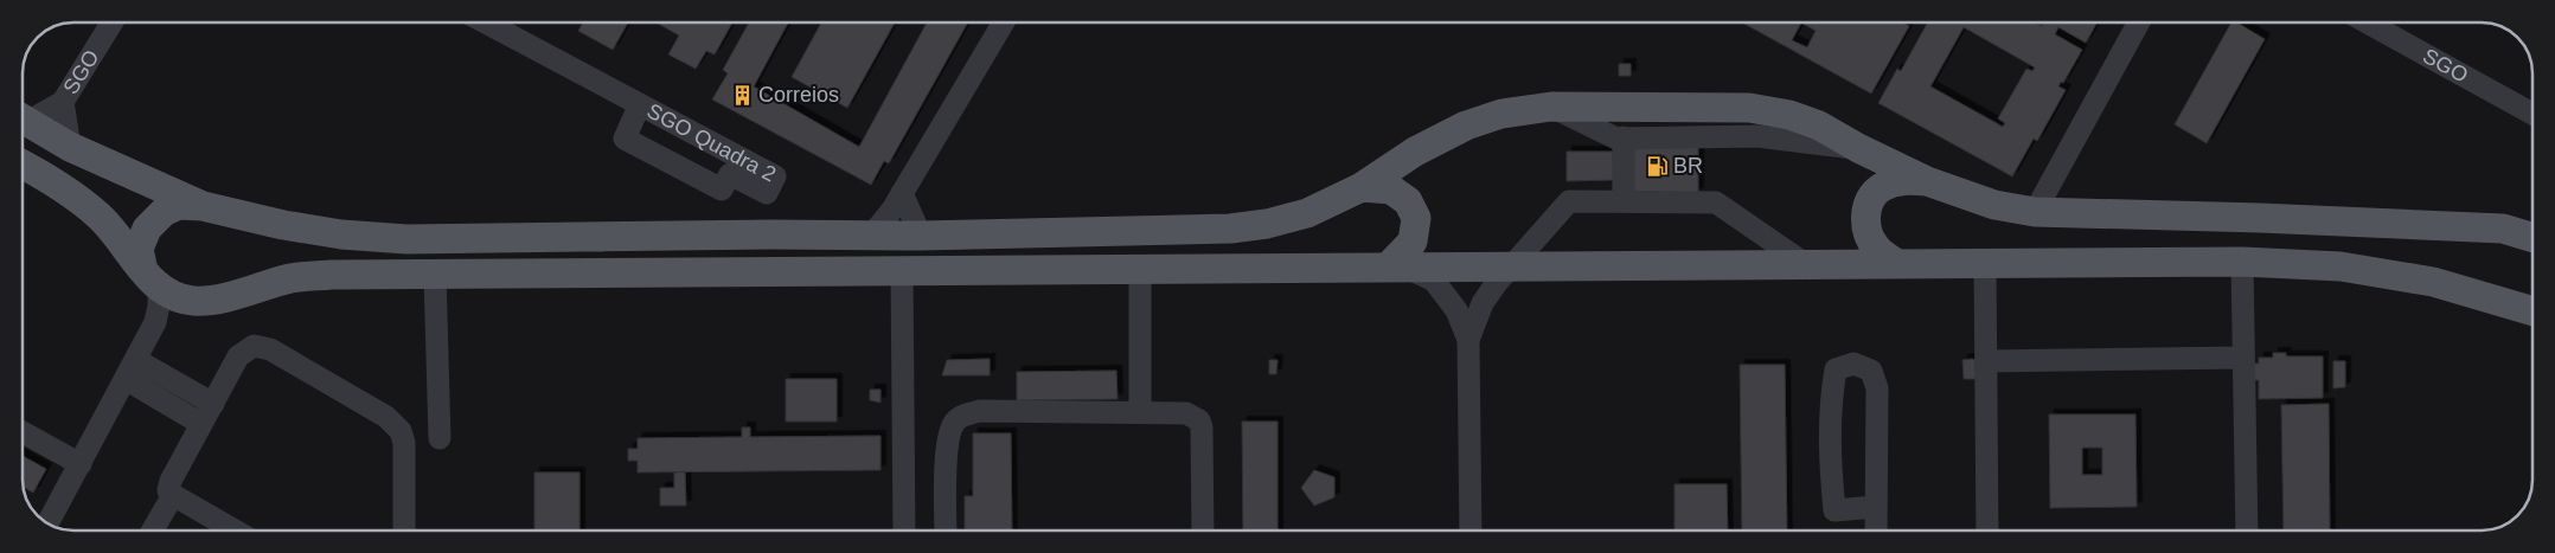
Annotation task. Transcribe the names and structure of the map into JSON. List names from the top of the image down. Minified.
{"streets":{"street":["SGO","SGO Quadra 2"]},"places":{"building":["Correios"],"fuel station":["BR"]}}
